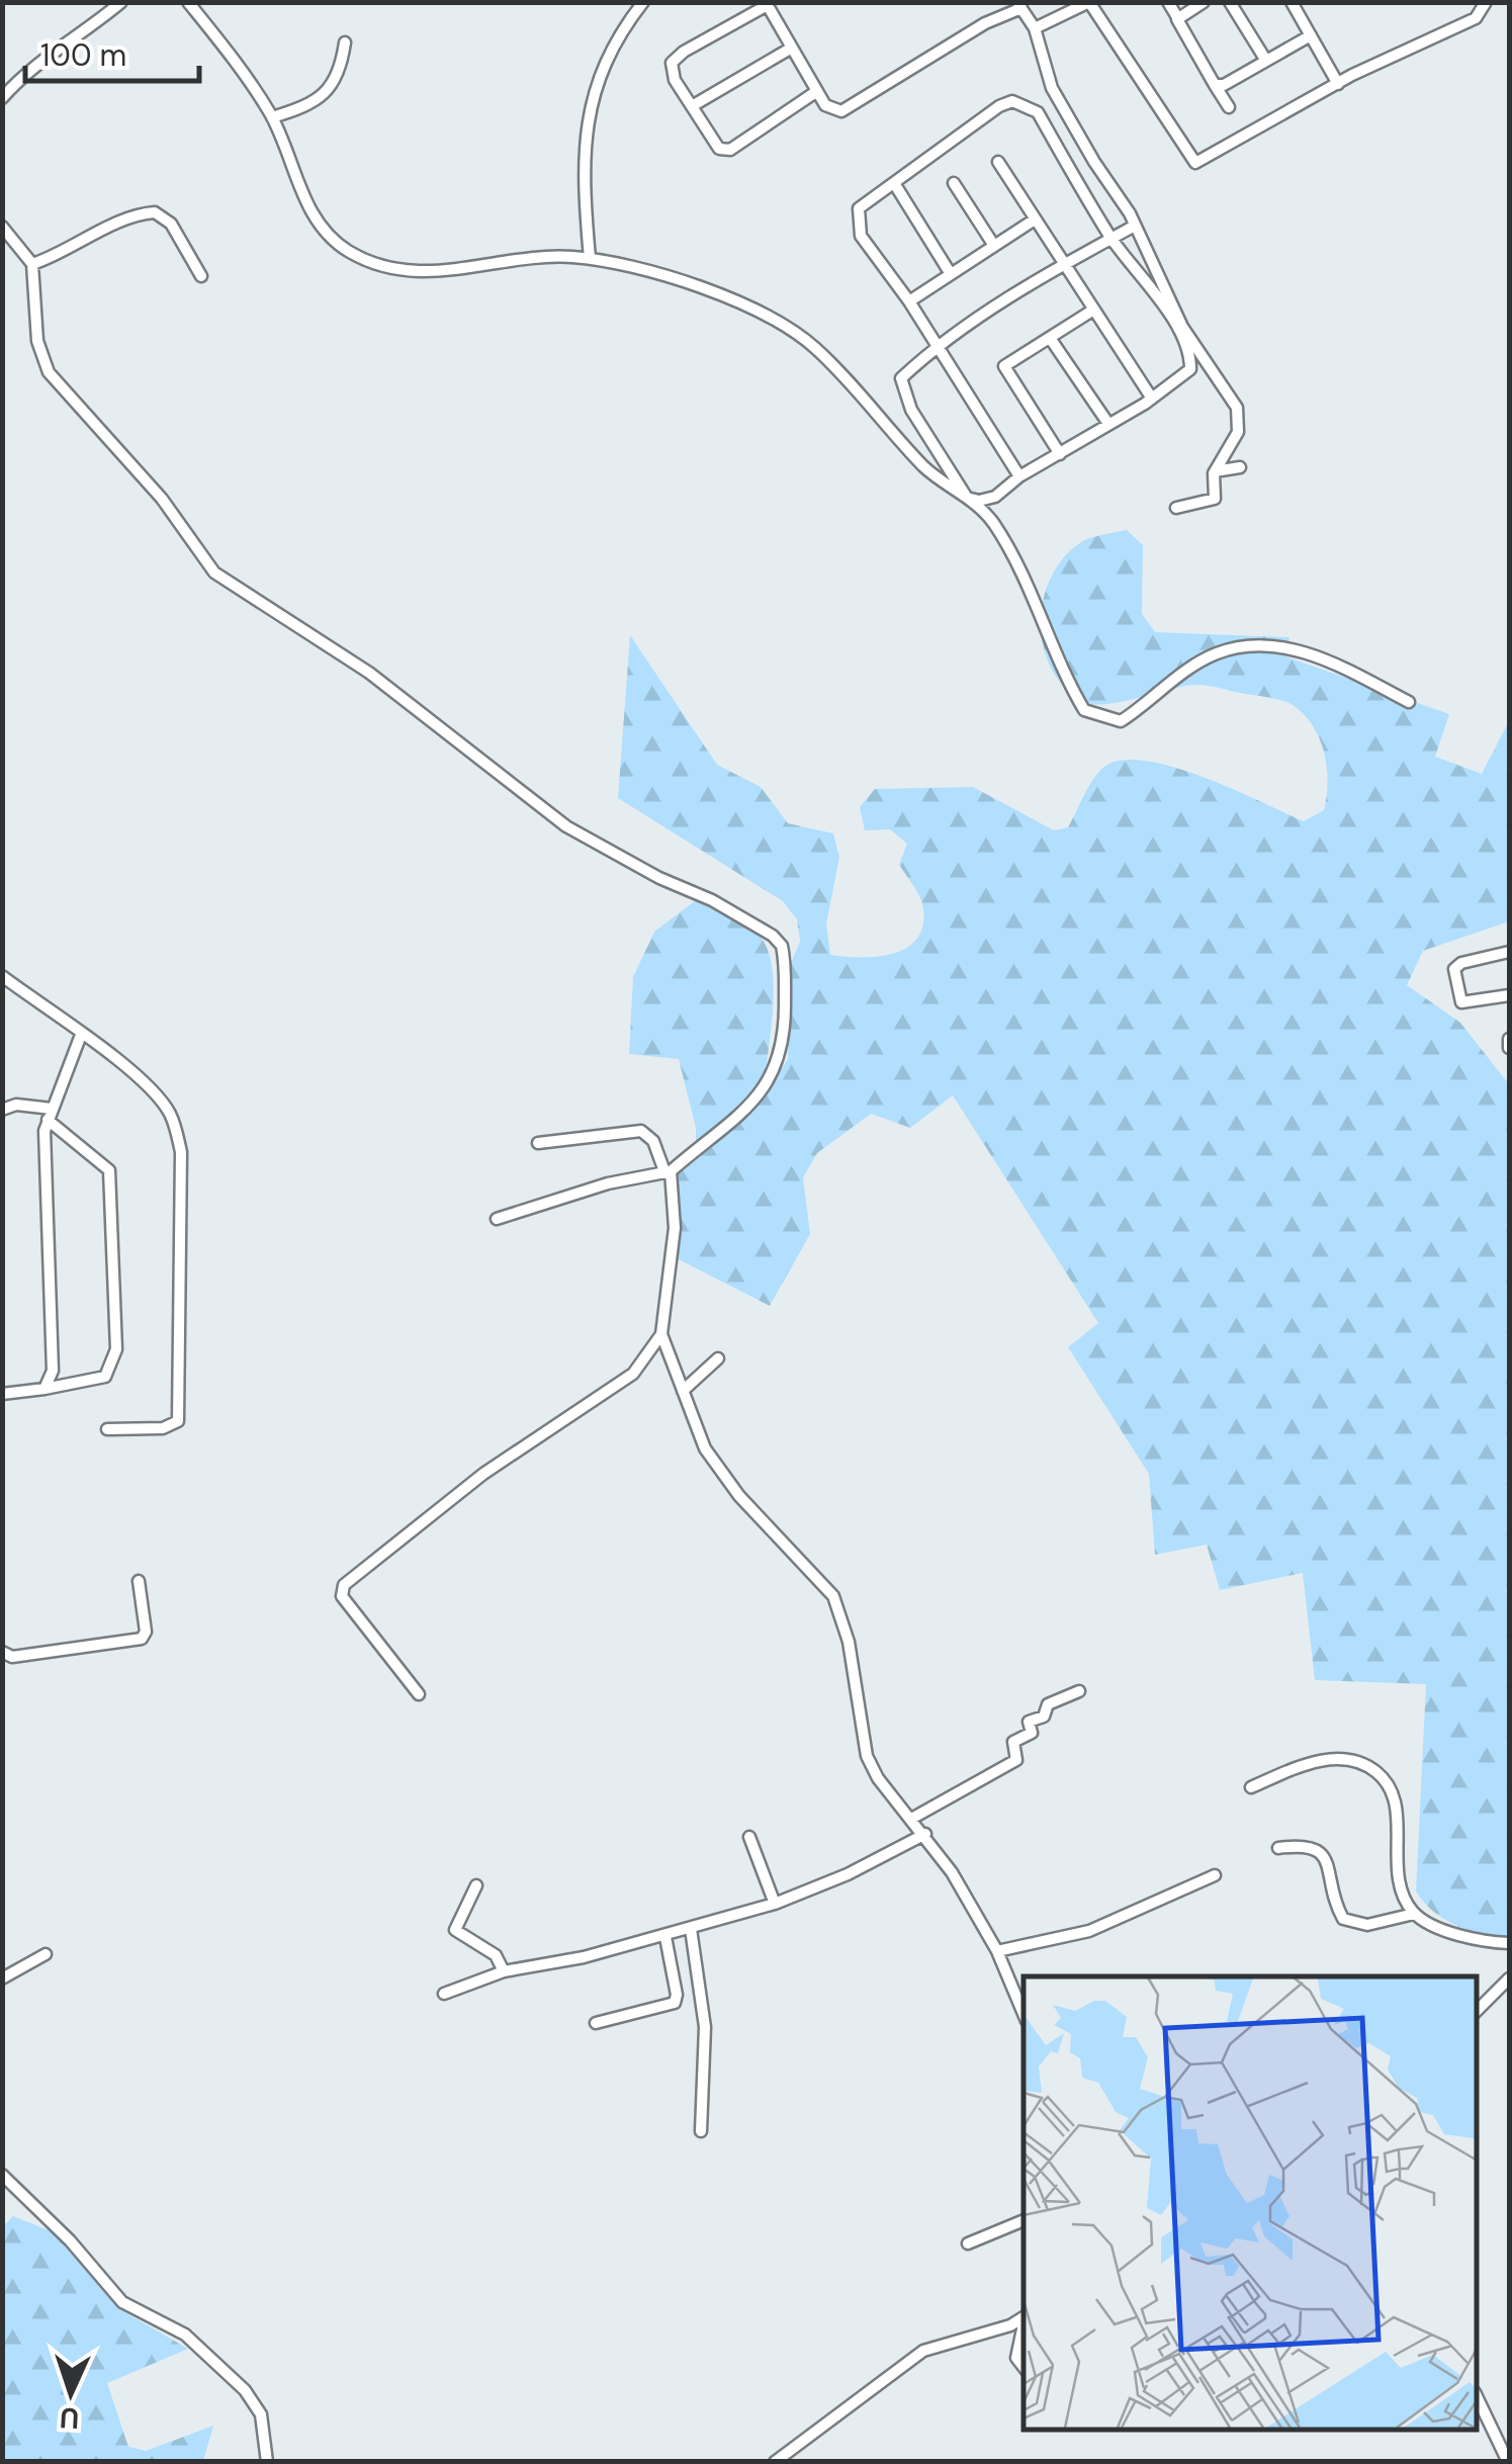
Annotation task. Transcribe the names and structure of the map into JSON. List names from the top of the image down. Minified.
{"scale_bar":"100 m","north":"bottom"}
